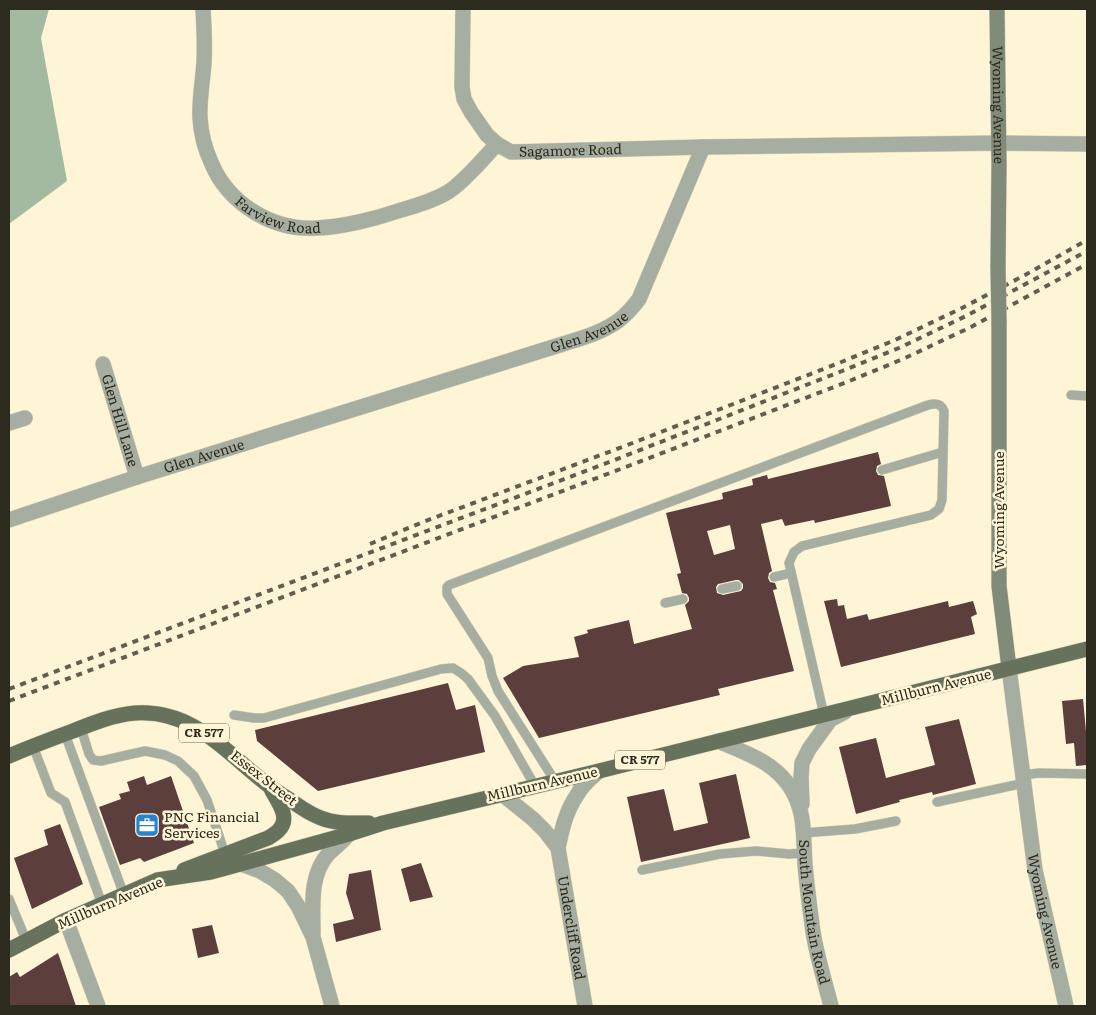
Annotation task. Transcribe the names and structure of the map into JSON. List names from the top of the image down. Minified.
{"streets":{"main road":["Wyoming Avenue","Millburn Avenue","CR 577","Essex Street"],"street":["Sagamore Road","Farview Road","Glen Avenue","Glen Hill Lane","South Mountain Road","Undercliff Road"]},"crossings":[["Wyoming Avenue","Millburn Avenue"],["Sagamore Road","Farview Road"],["Sagamore Road","Glen Avenue"],["Glen Avenue","Glen Hill Lane"],["Millburn Avenue","Essex Street"],["Millburn Avenue","South Mountain Road"],["Millburn Avenue","Undercliff Road"]],"places":{"office":["PNC Financial Services"]}}
